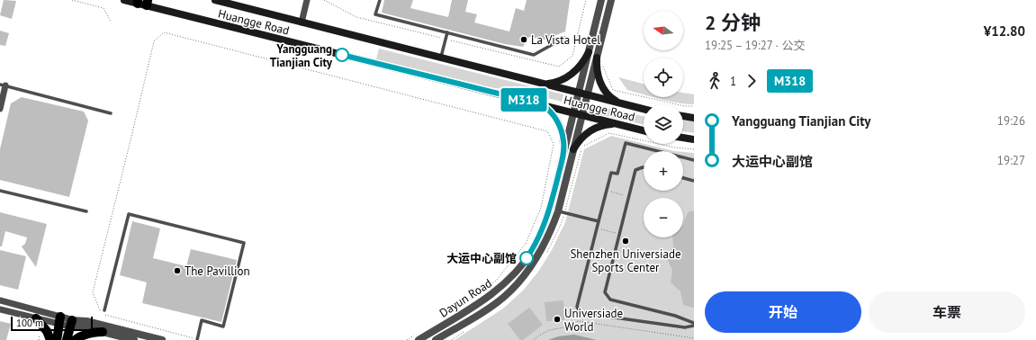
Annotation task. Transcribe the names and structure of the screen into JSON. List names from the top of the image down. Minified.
{"streets":{"main road":["Huangge Road"],"street":["Dayun Road"]},"crossings":[["Huangge Road","Dayun Road"]],"places":["La Vista Hotel","Yangguang Tianjian City","Shenzhen Universiade Sports Center","大运中心副馆","The Pavillion","Universiade World"],"lines":["bus line M318"],"scale_bar":"100 m","north":"left","page":{"on_map":"M318","heading":["2 分钟","19:25 – 19:27 · 公交","¥12.80"],"map_buttons":["+","−"],"legs":["1","M318"],"list":[{"name":"Yangguang Tianjian City","value":"19:26"},{"name":"大运中心副馆","value":"19:27"}],"buttons":["开始","车票"],"scale":"100 m"}}
